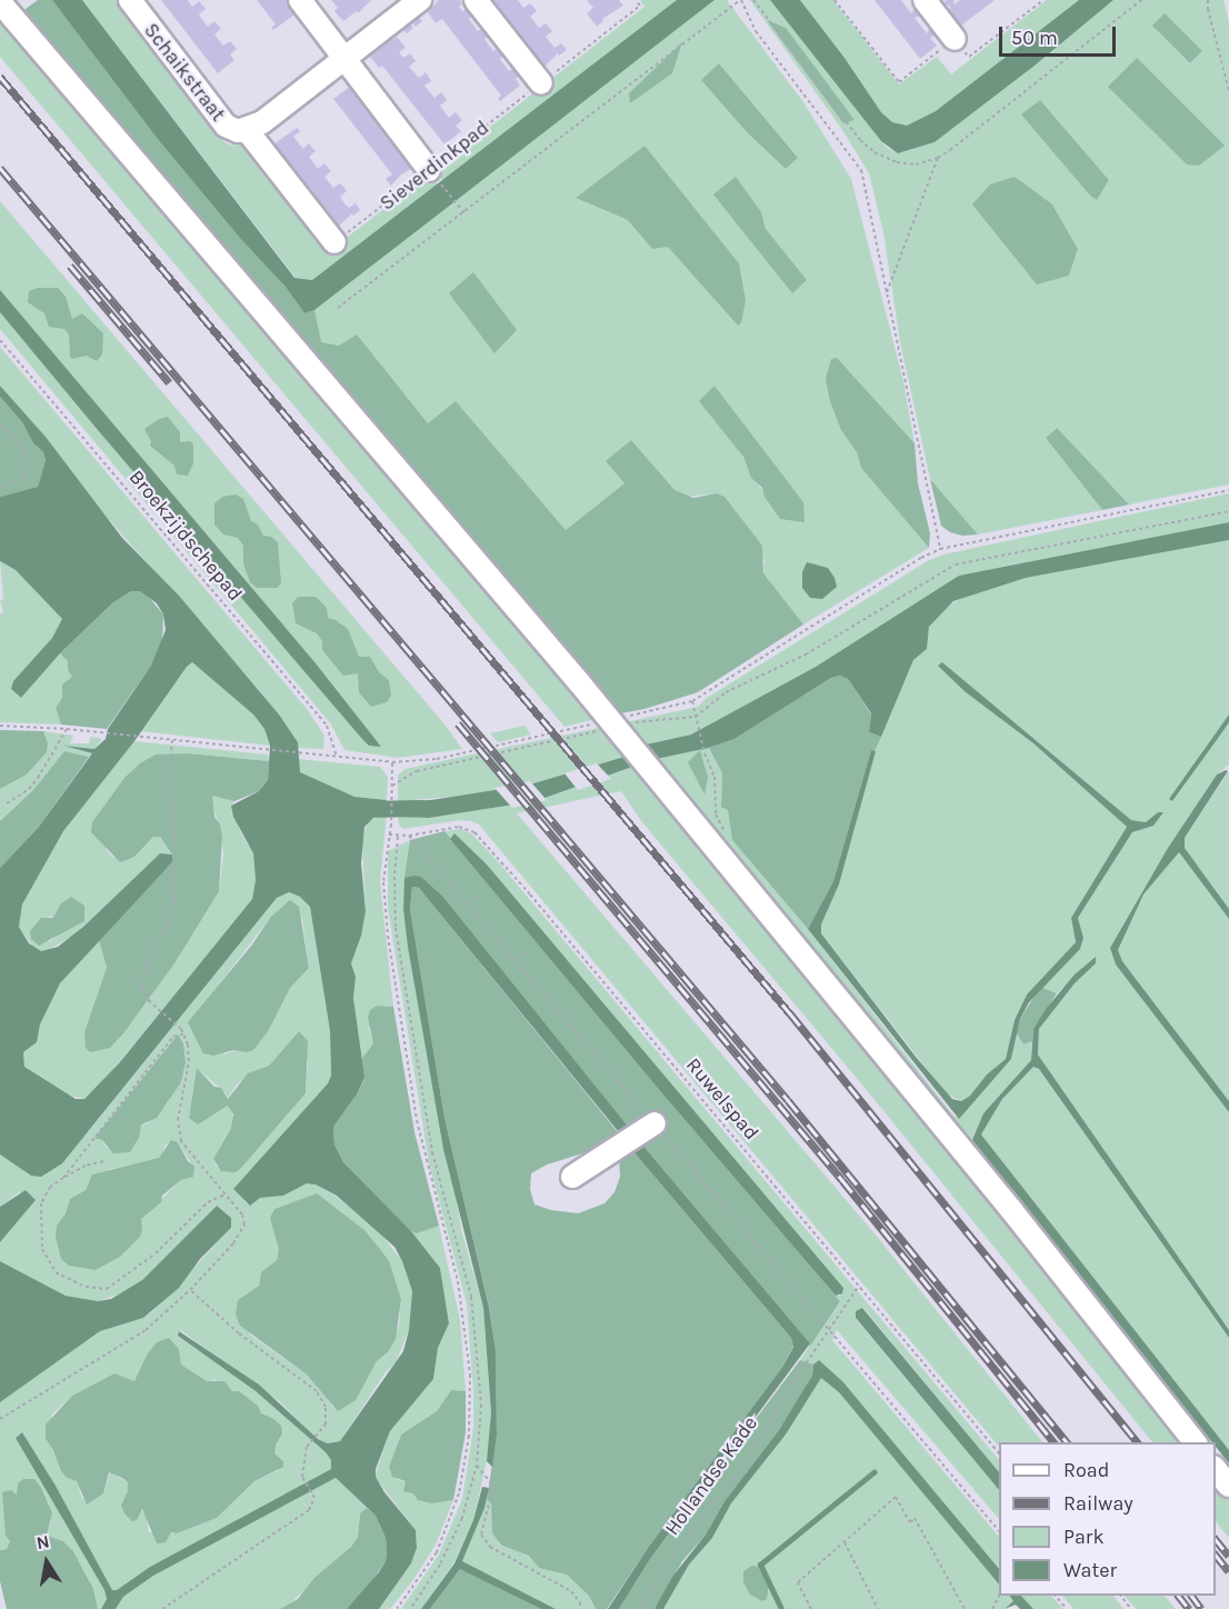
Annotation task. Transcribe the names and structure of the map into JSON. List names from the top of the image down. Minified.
{"streets":{"street":["Schaikstraat"],"path":["Sieverdinkpad","Broekzijdschepad","Ruwelspad","Hollandse Kade"]},"crossings":[["Ruwelspad","Hollandse Kade"]],"legend":["Road","Railway","Park","Water"],"scale_bar":"50 m","north":"top"}
